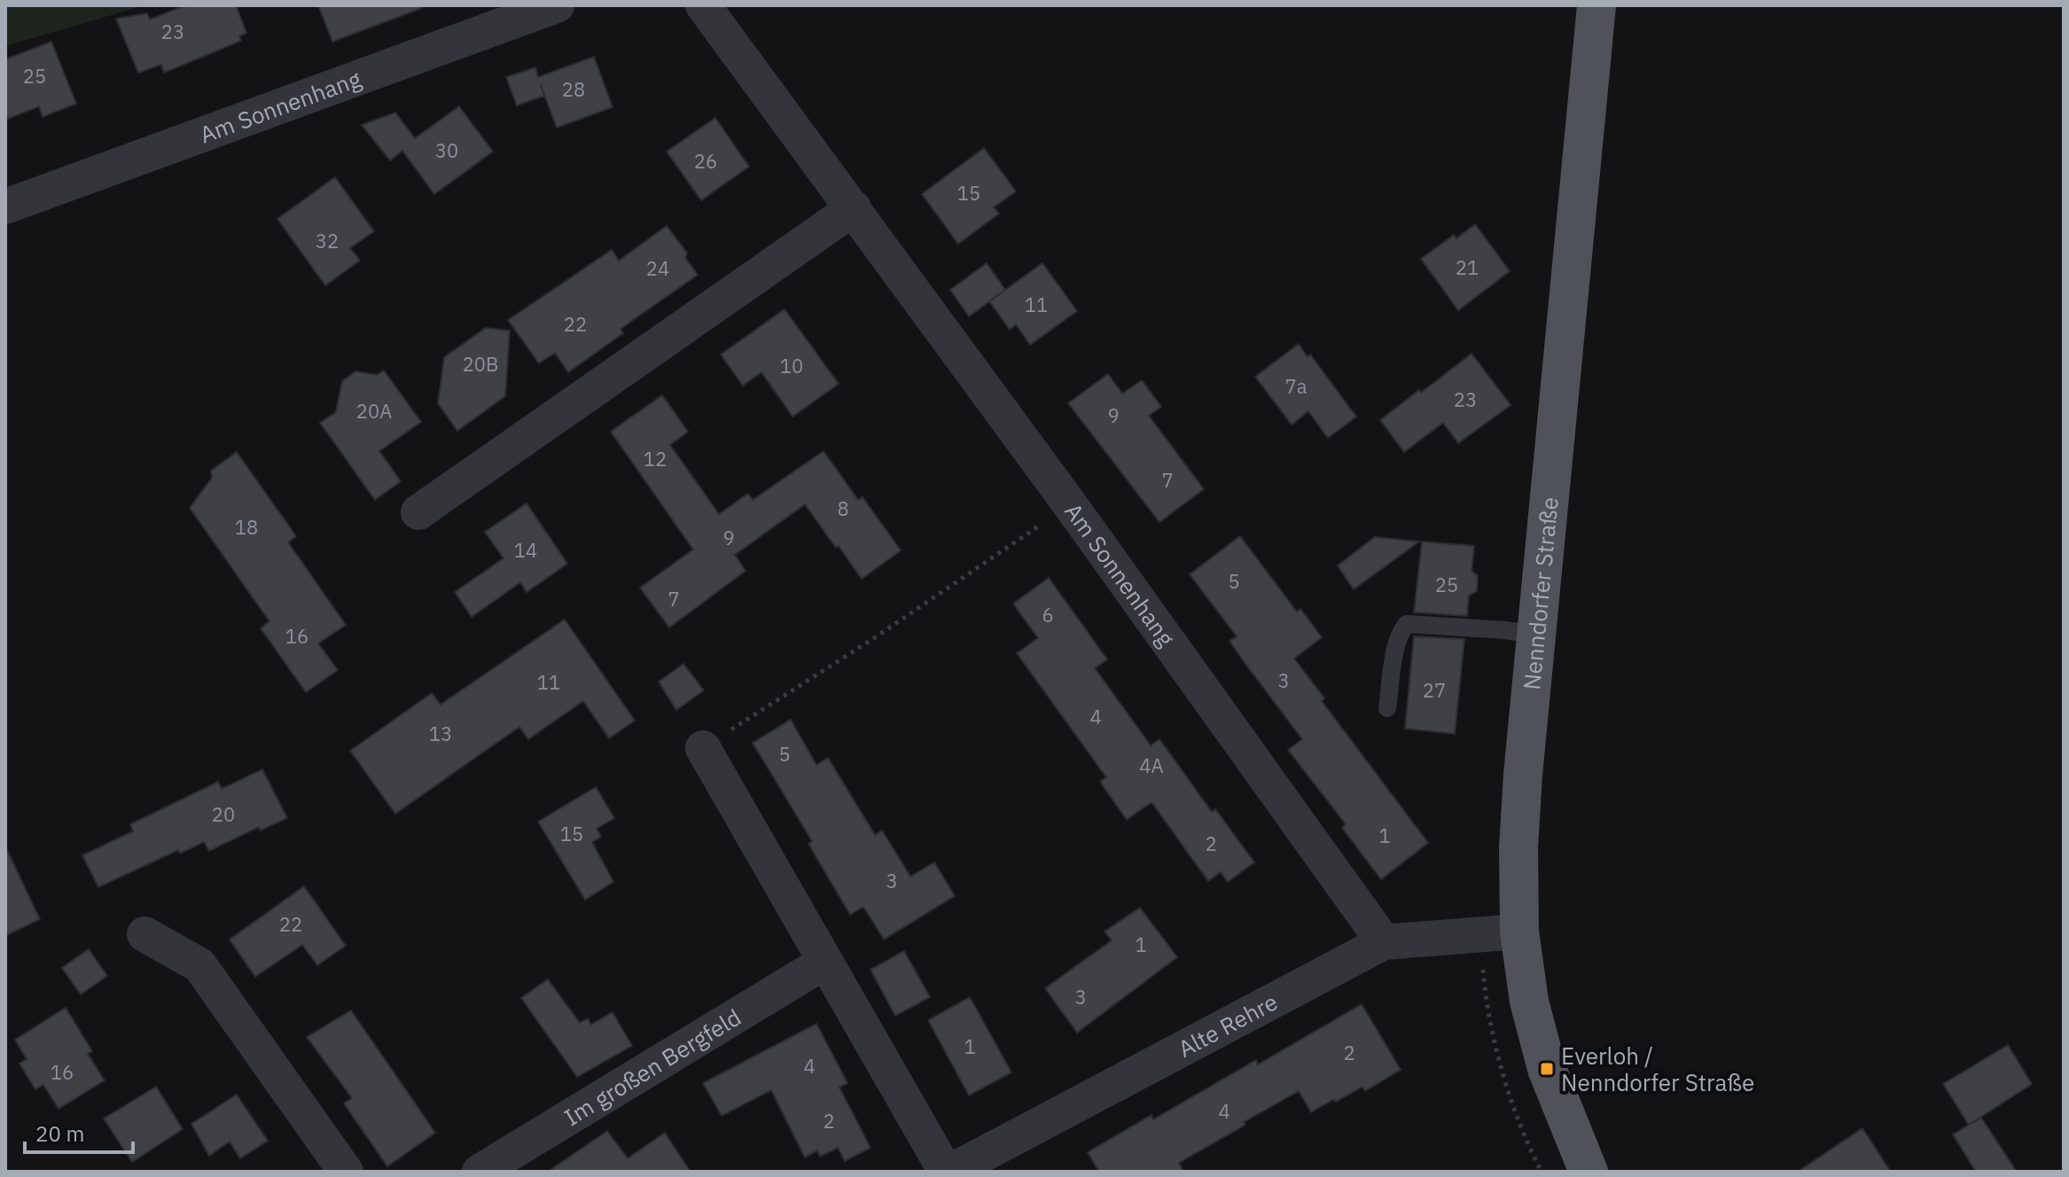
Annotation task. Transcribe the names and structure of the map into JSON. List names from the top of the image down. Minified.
{"streets":{"main road":["Nenndorfer Straße"],"street":["Am Sonnenhang","Alte Rehre","Im großen Bergfeld"]},"crossings":[["Am Sonnenhang","Alte Rehre"],["Nenndorfer Straße","Alte Rehre"]],"places":{"transit":["Everloh / Nenndorfer Straße"]},"house_numbers":["23","25","28","30","26","15","32","21","24","11","22","20B","10","7a","23","20A","9","12","7","8","18","9","14","5","25","7","6","16","3","11","27","4","13","5","4A","20","15","1","2","3","22","1","3","1","2","4","16","4","2"],"scale_bar":"20 m"}
